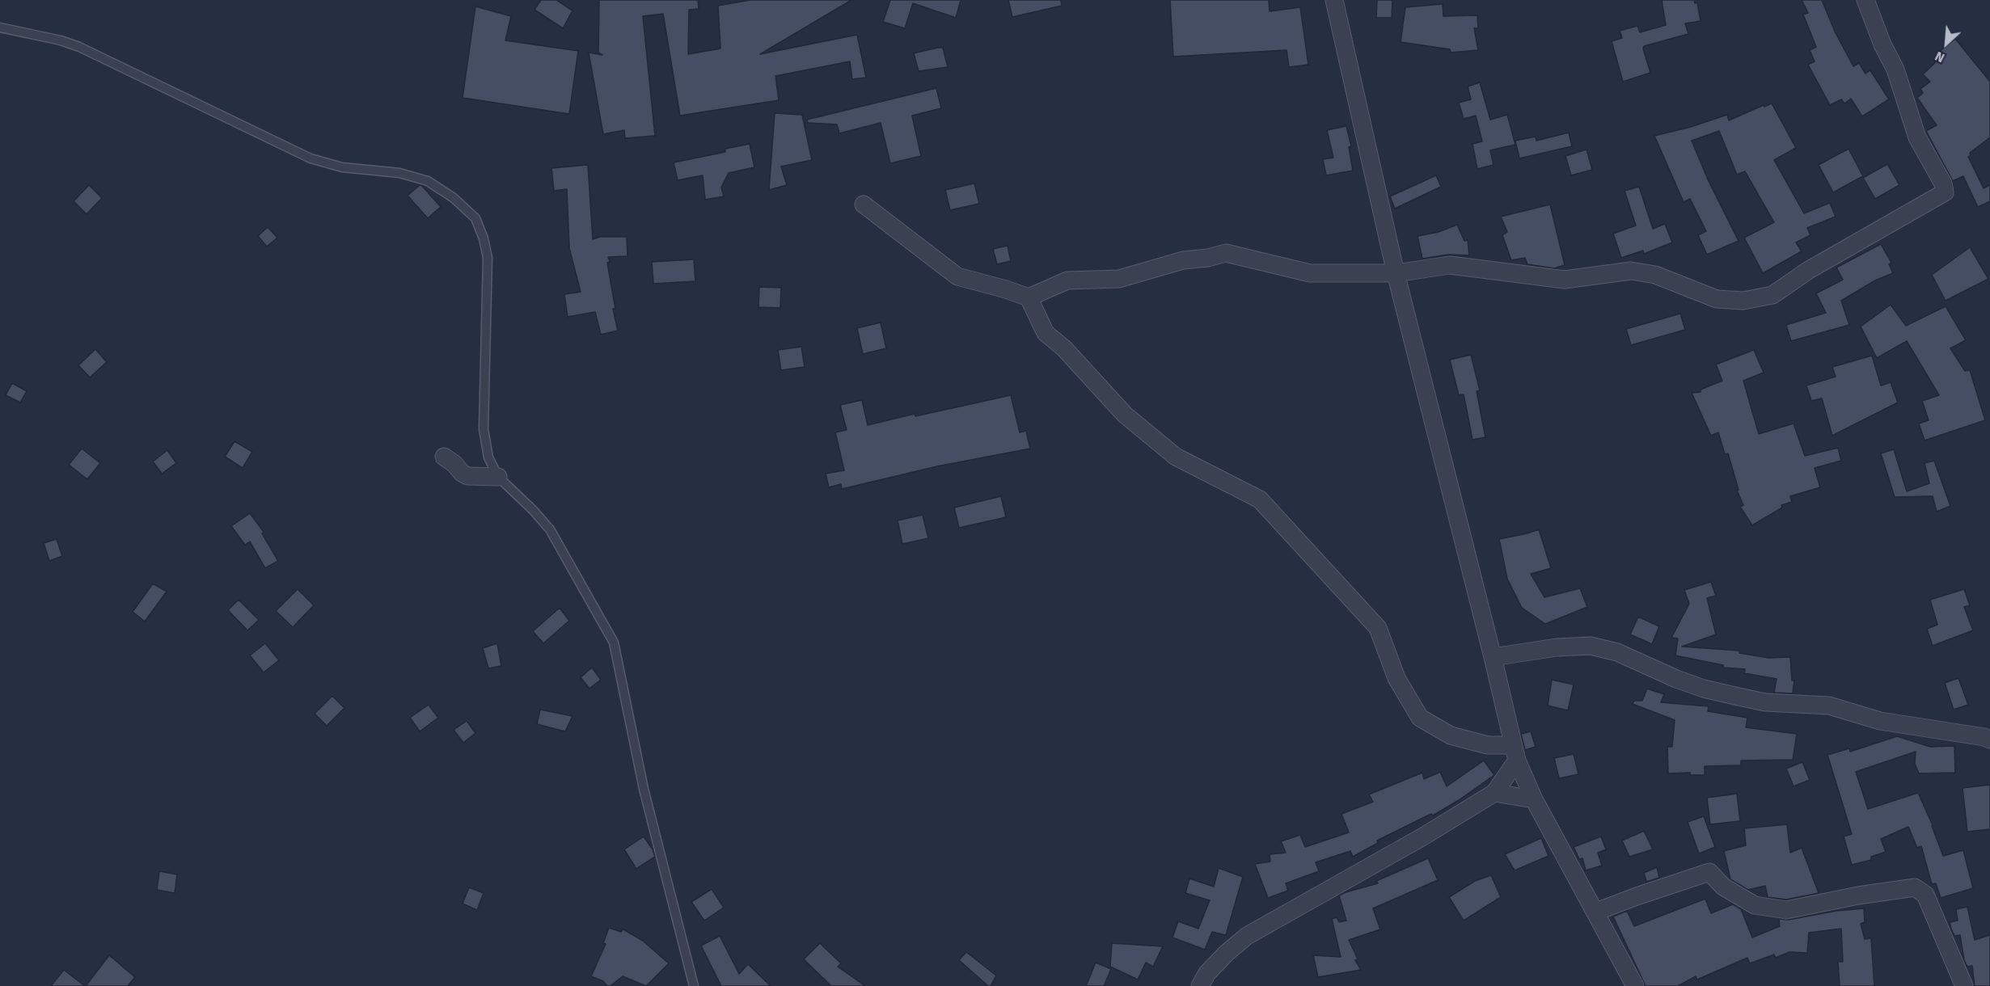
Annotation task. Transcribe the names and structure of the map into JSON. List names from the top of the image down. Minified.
{"north":"bottom left"}
